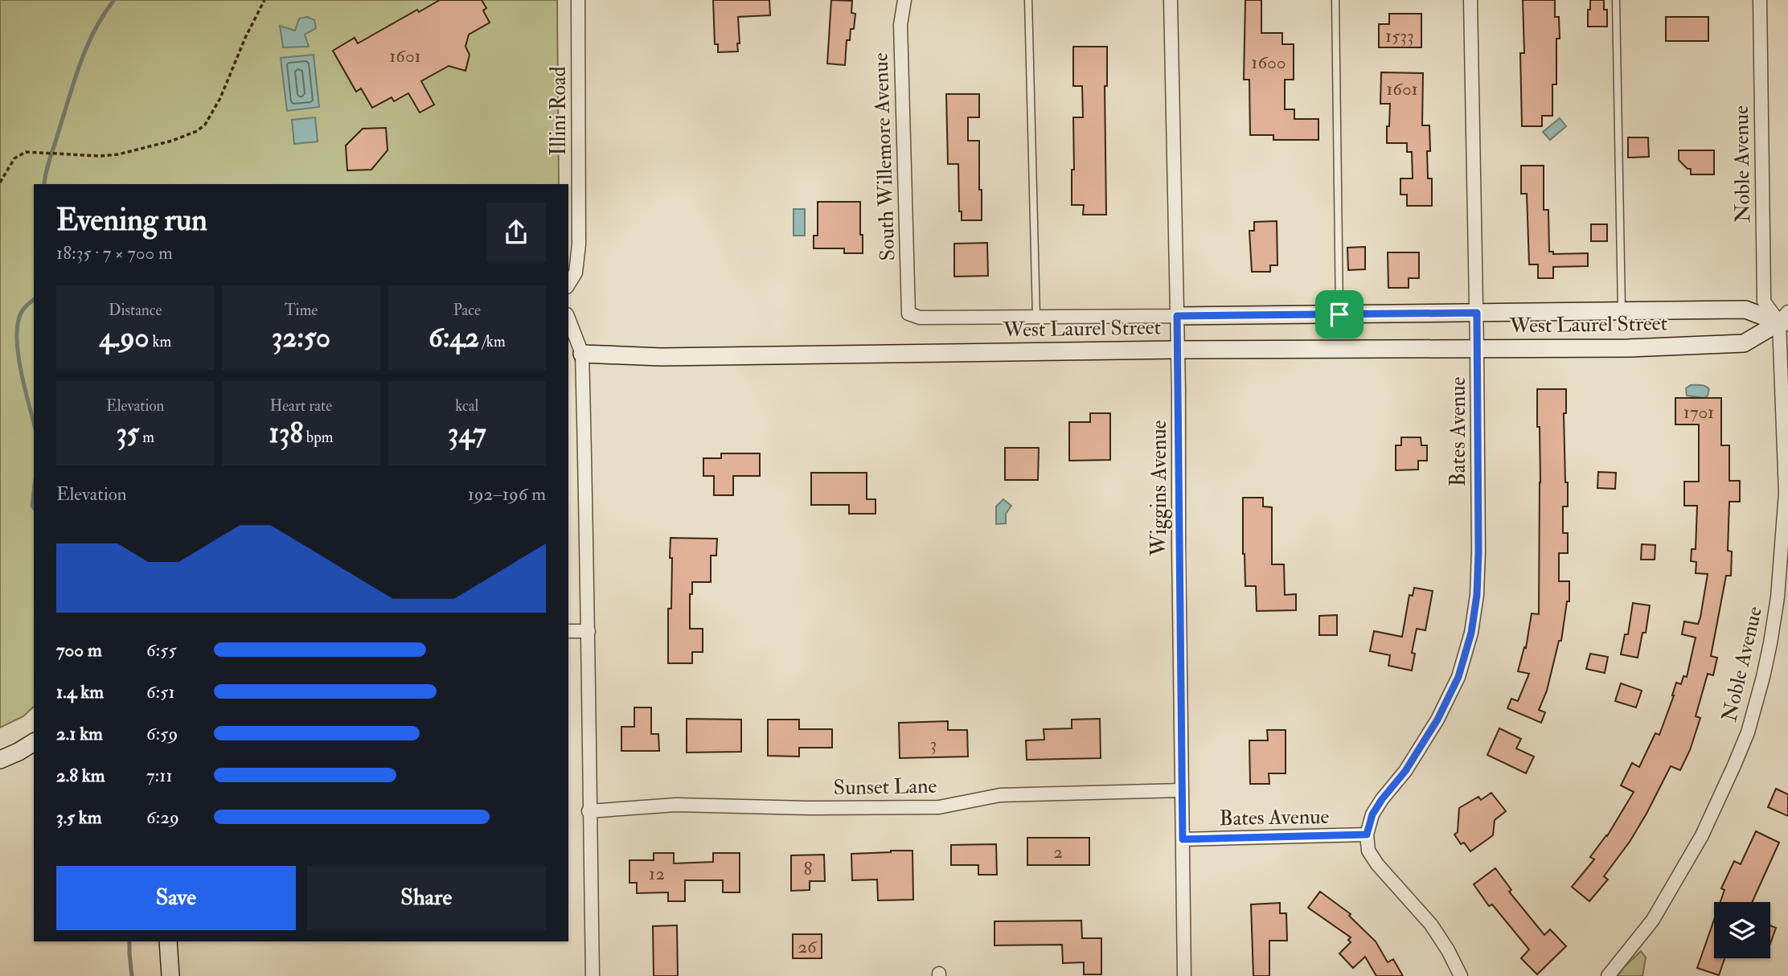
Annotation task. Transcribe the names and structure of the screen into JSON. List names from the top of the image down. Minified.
{"streets":{"street":["Illini Road","South Willemore Avenue","Noble Avenue","West Laurel Street","Bates Avenue","Wiggins Avenue","Sunset Lane"]},"crossings":[["South Willemore Avenue","West Laurel Street"],["Noble Avenue","West Laurel Street"],["West Laurel Street","Bates Avenue"],["West Laurel Street","Wiggins Avenue"],["Bates Avenue","Wiggins Avenue"],["Wiggins Avenue","Sunset Lane"]],"house_numbers":["1533","1601","1600","1601","1701","3","2","8","12","26"],"page":{"heading":["Evening run","18:35 · 7 × 700 m"],"stats":[["Distance","4.90 km"],["Time","32:50"],["Pace","6:42 /km"],["Elevation","35 m"],["Heart rate","138 bpm"],["kcal","347"]],"chart":["Elevation","192–196 m"],"list":[{"name":"700 m","note":"6:55"},{"name":"1.4 km","note":"6:51"},{"name":"2.1 km","note":"6:59"},{"name":"2.8 km","note":"7:11"},{"name":"3.5 km","note":"6:29"}],"buttons":["Save","Share"]}}
